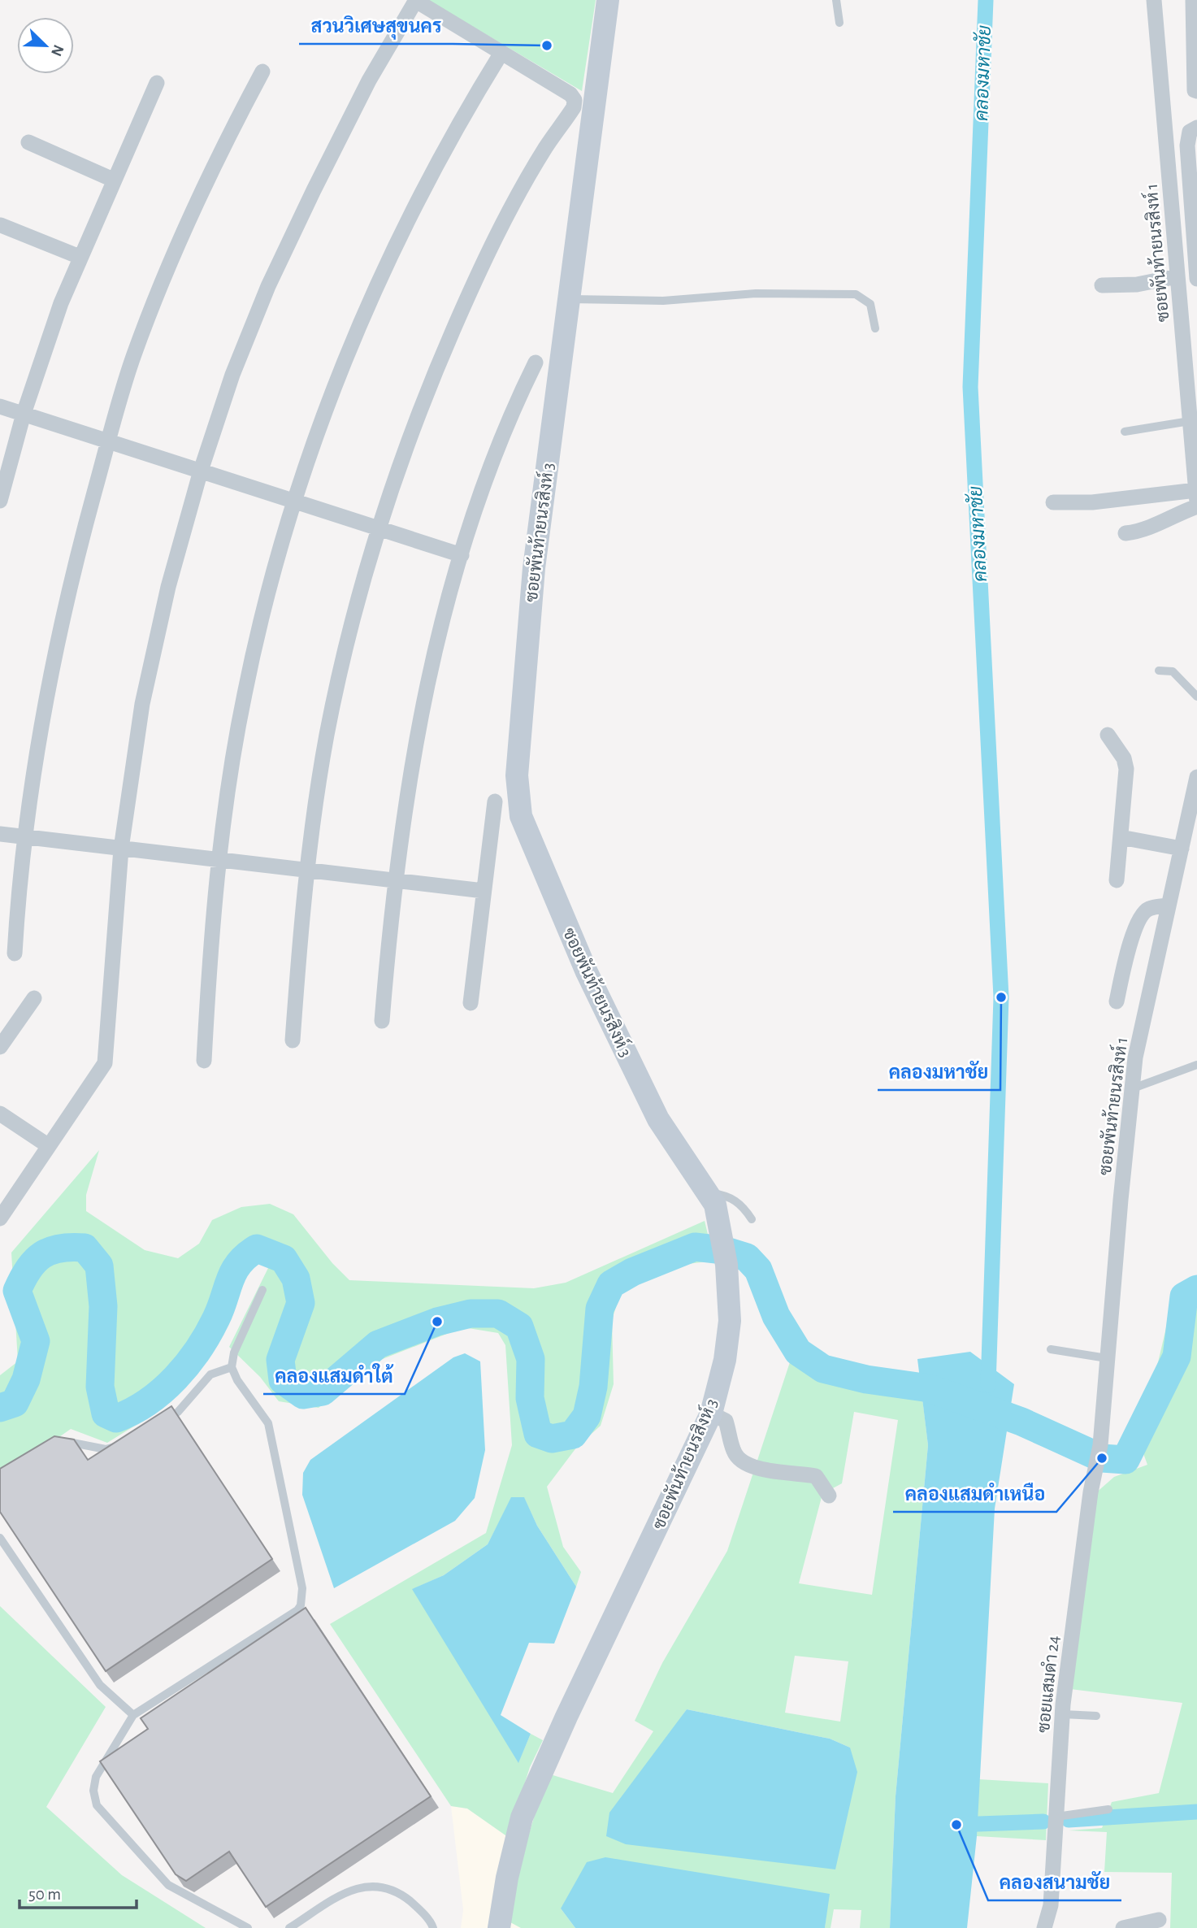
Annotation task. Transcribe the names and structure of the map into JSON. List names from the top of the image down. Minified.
{"streets":{"street":["ซอยพันท้ายนรสิงห์ 1","ซอยพันท้ายนรสิงห์ 3","ซอยแสมดำ 24"]},"crossings":[["ซอยพันท้ายนรสิงห์ 1","ซอยแสมดำ 24"]],"water":["คลองมหาชัย"],"places":["สวนวิเศษสุขนคร","คลองมหาชัย","คลองแสมดำใต้","คลองแสมดำเหนือ","คลองสนามชัย"],"scale_bar":"50 m","north":"bottom right"}
